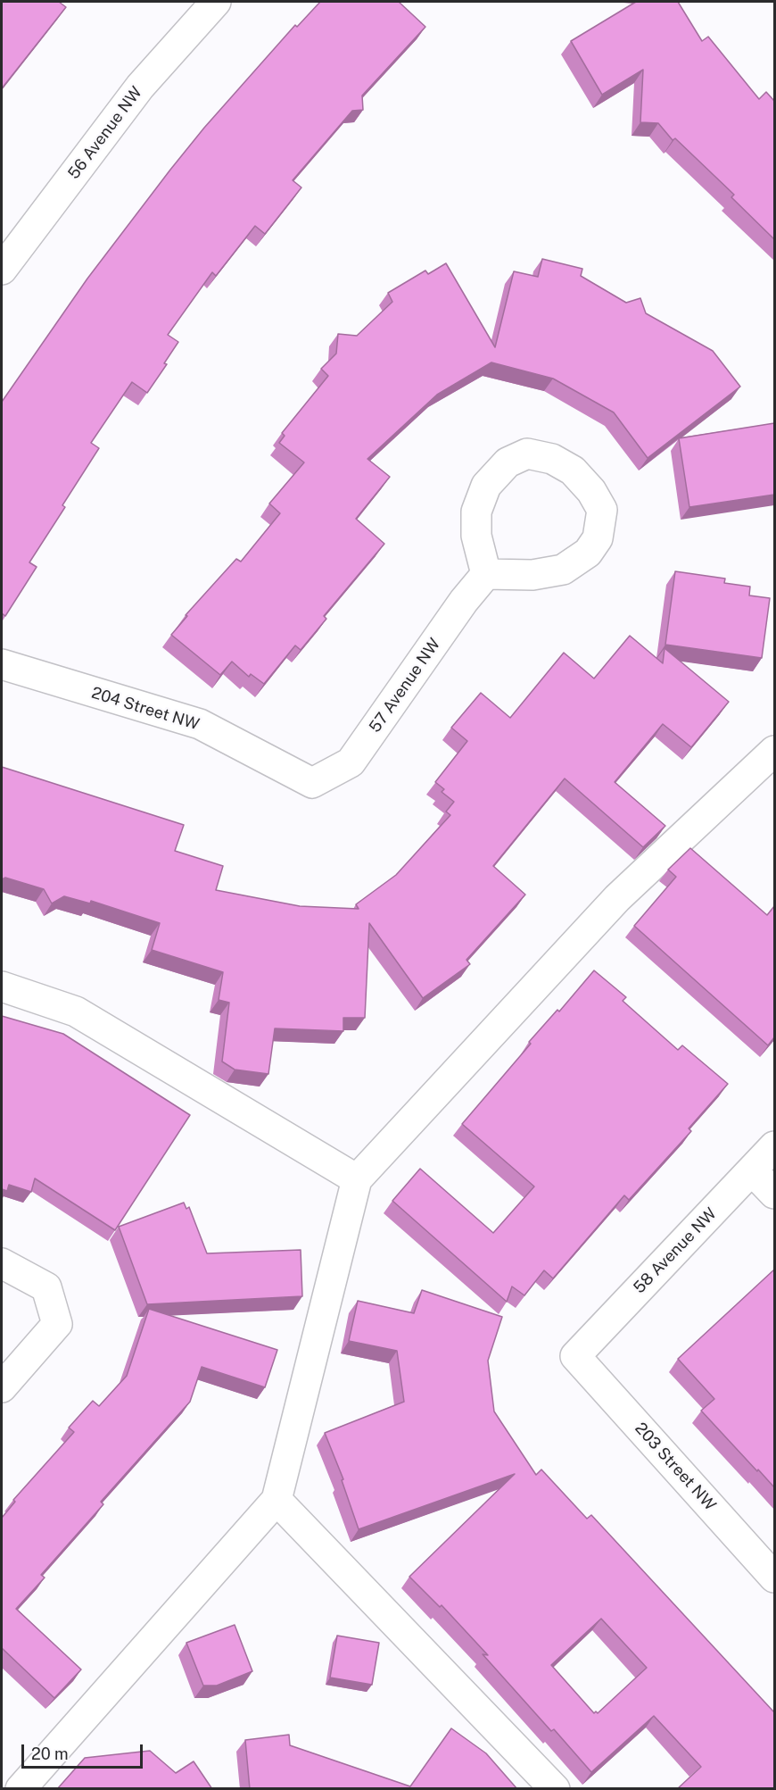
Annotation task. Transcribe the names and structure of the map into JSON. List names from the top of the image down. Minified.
{"streets":{"street":["56 Avenue NW","57 Avenue NW","204 Street NW","58 Avenue NW","203 Street NW"]},"crossings":[["57 Avenue NW","204 Street NW"],["58 Avenue NW","203 Street NW"]],"scale_bar":"20 m"}
